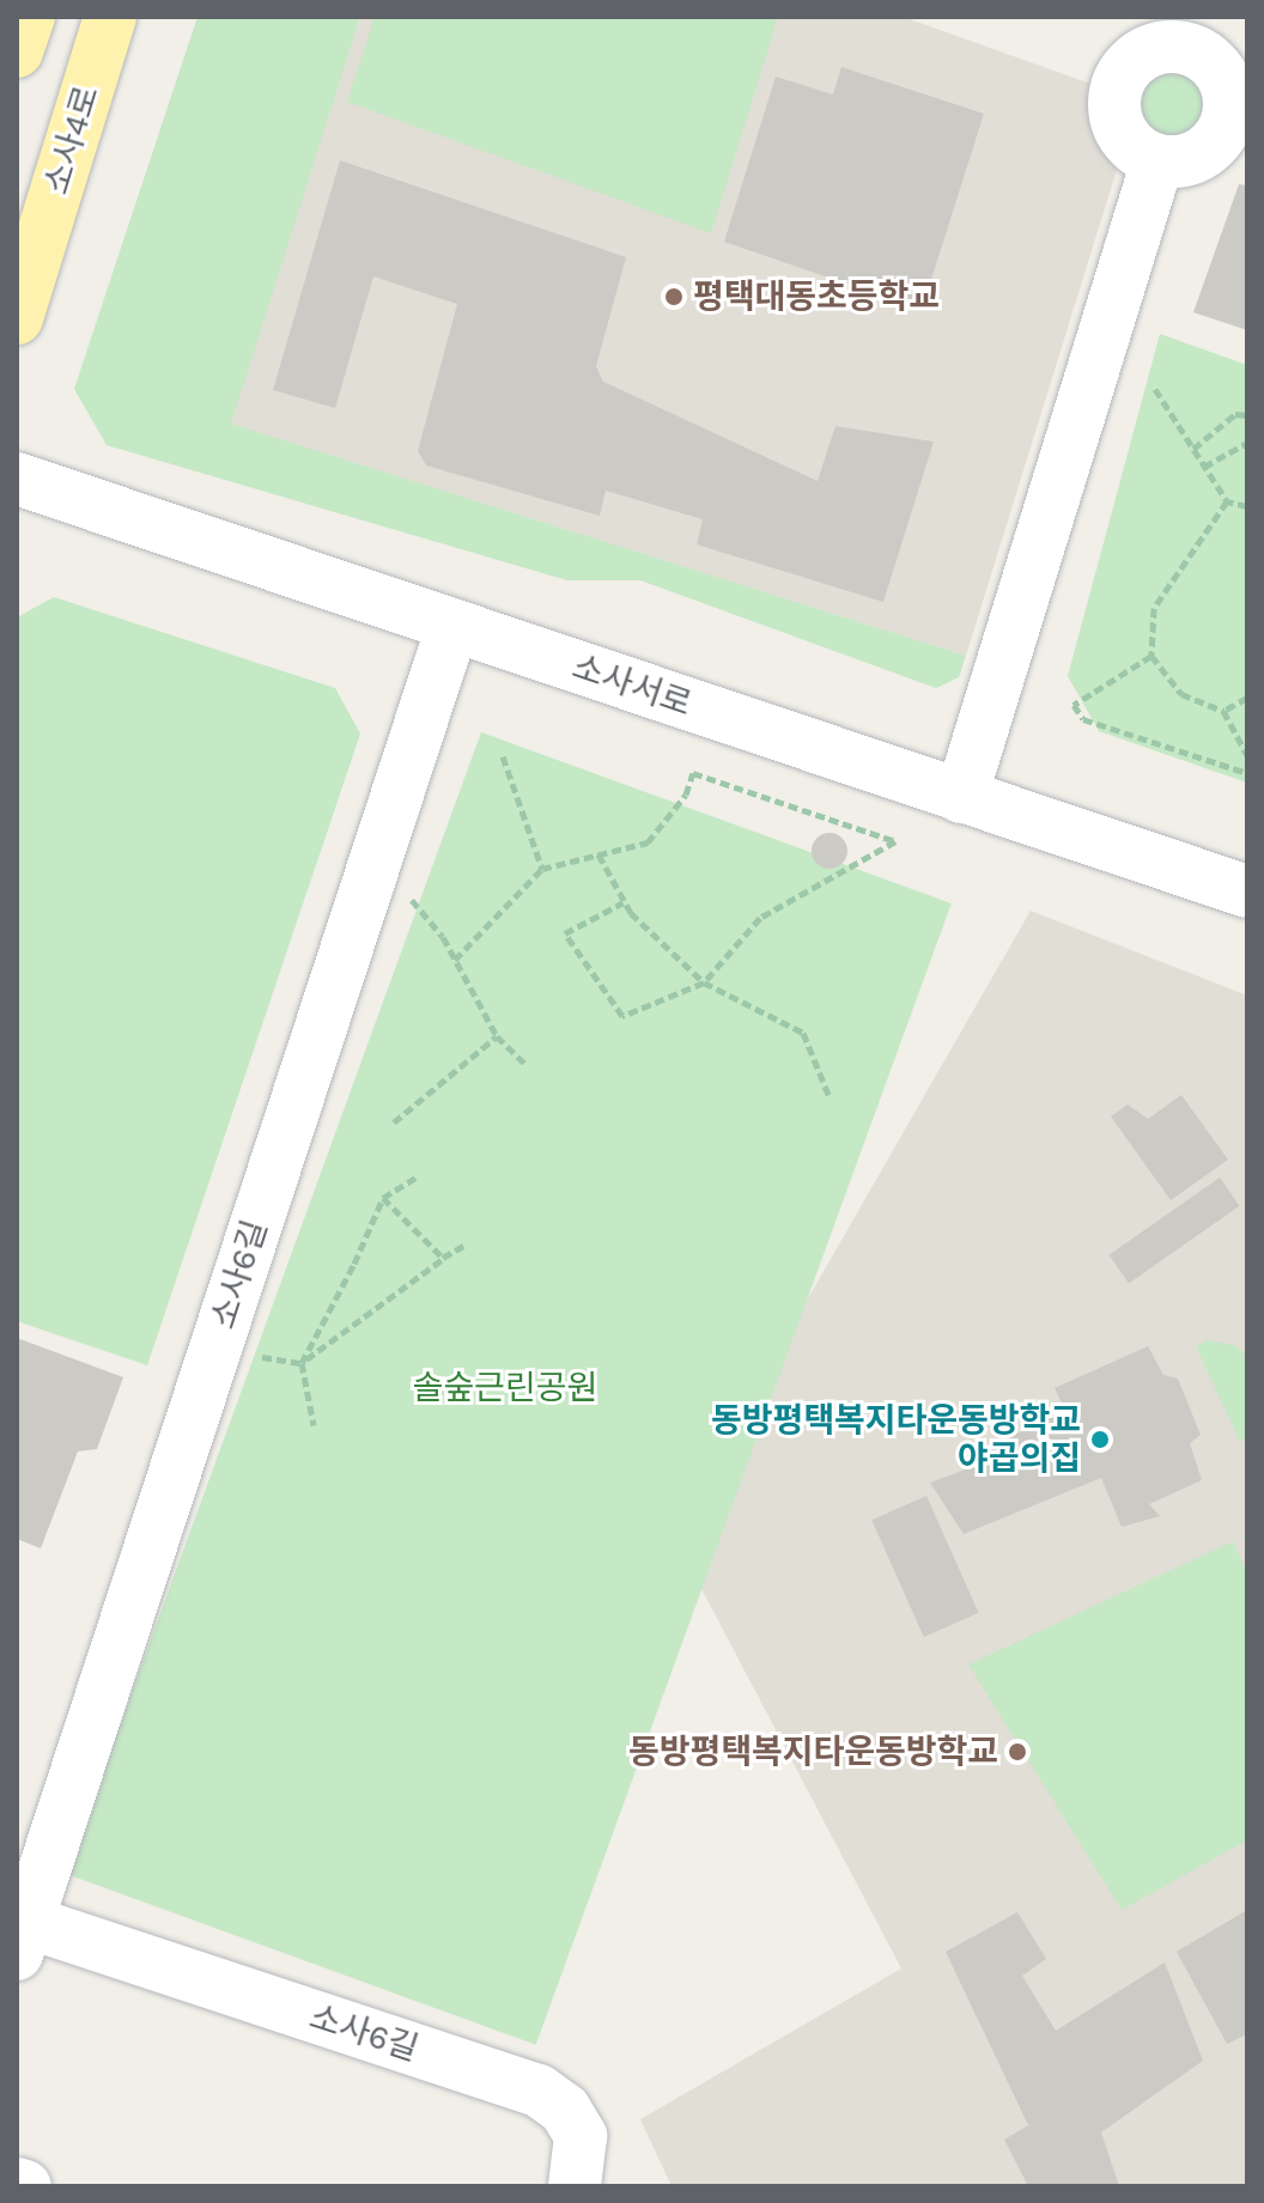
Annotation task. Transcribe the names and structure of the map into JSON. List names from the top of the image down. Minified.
{"streets":{"main road":["소사4로"],"street":["소사서로","소사6길"]},"crossings":[["소사서로","소사6길"]],"parks":["솔숲근린공원"],"places":["평택대동초등학교","동방평택복지타운동방학교 야곱의집","동방평택복지타운동방학교"]}
